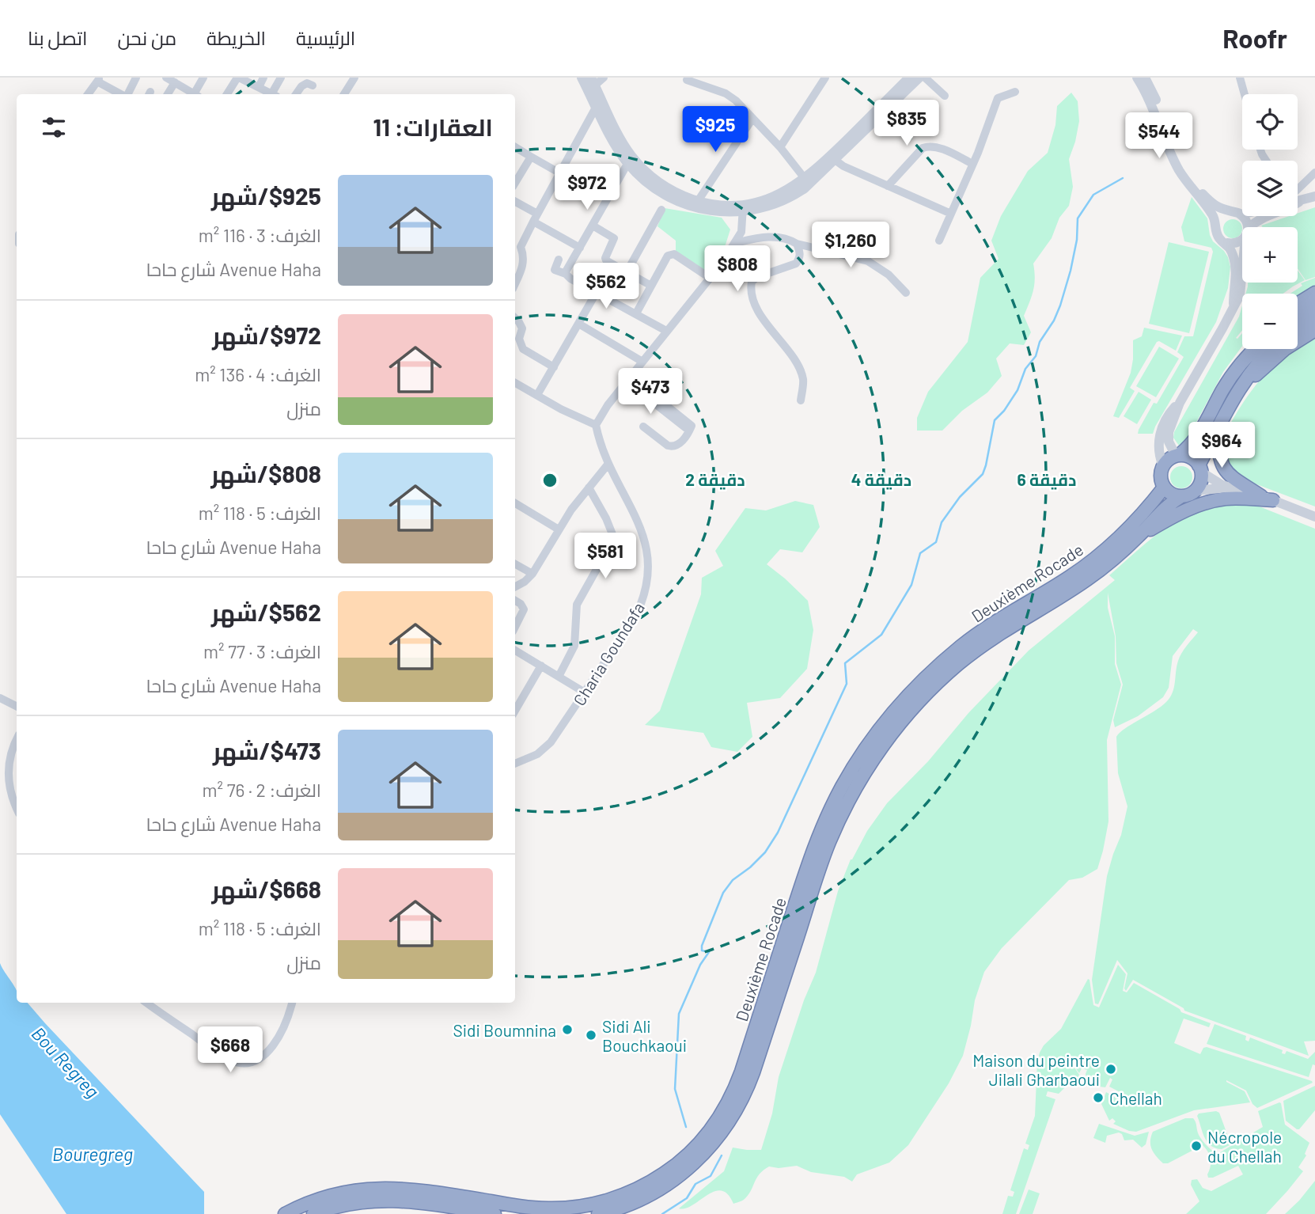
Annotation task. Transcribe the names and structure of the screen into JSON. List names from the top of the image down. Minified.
{"streets":{"highway":["Deuxième Rocade"],"street":["Charia Goundafa"]},"water":["Bou Regreg","Bouregreg"],"places":["Sidi Boumnina","Sidi Ali Bouchkaoui","Maison du peintre Jilali Gharbaoui","Chellah","Nécropole du Chellah"],"page":{"header":"Roofr","nav":["الرئيسية","الخريطة","من نحن","اتصل بنا"],"map_buttons":["+","−"],"heading":"العقارات: 11","price":["$835","$925","$544","$972","$1,260","$808","$562","$473","$964","$581","$668"],"list":[{"name":"$925/شهر","note":"الغرف: 3 · 116 m² · Avenue Haha شارع حاحا"},{"name":"$972/شهر","note":"الغرف: 4 · 136 m² · منزل"},{"name":"$808/شهر","note":"الغرف: 5 · 118 m² · Avenue Haha شارع حاحا"},{"name":"$562/شهر","note":"الغرف: 3 · 77 m² · Avenue Haha شارع حاحا"},{"name":"$473/شهر","note":"الغرف: 2 · 76 m² · Avenue Haha شارع حاحا"},{"name":"$668/شهر","note":"الغرف: 5 · 118 m² · منزل"}]},"rings":["2 دقيقة","4 دقيقة","6 دقيقة"]}
